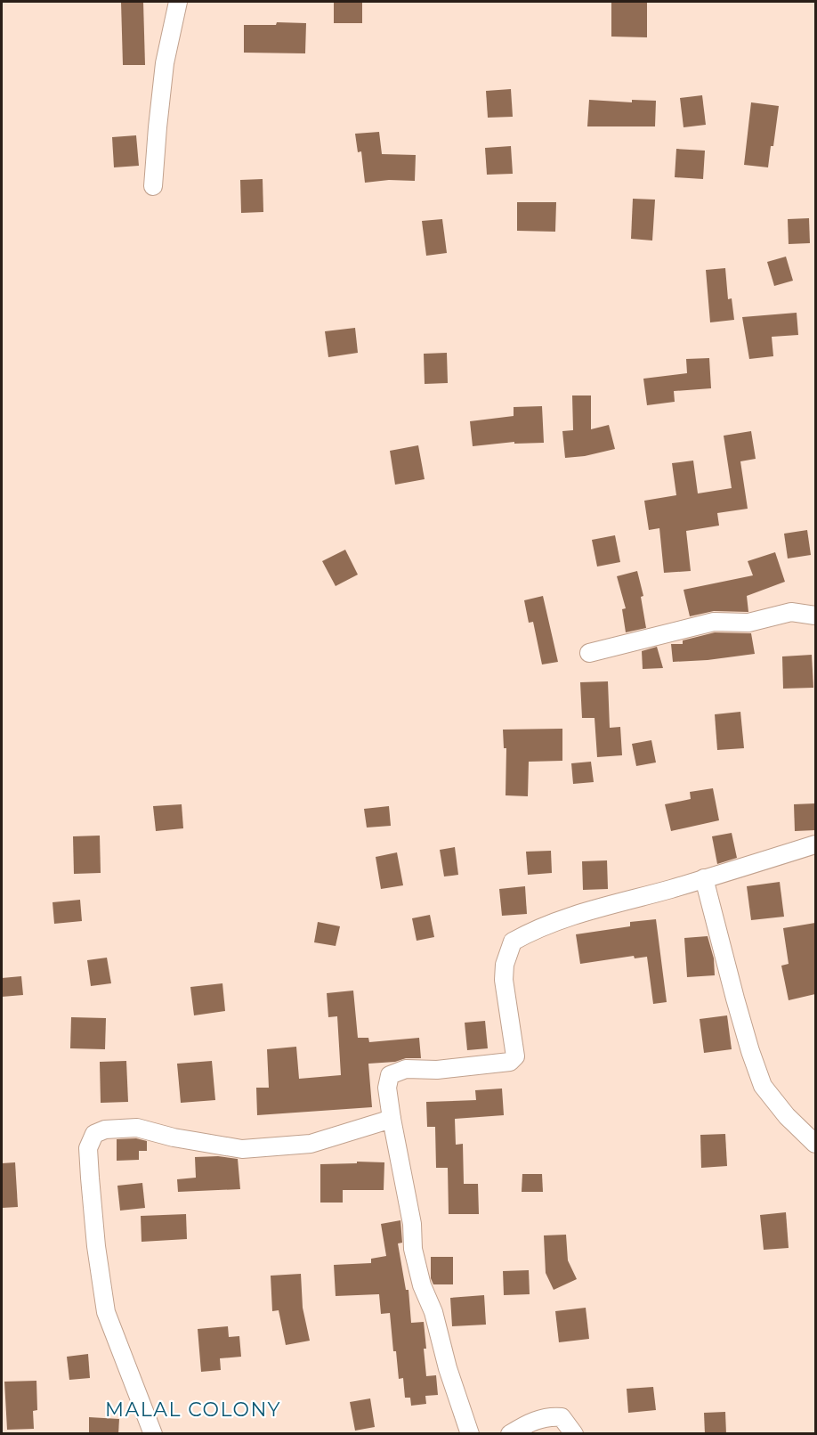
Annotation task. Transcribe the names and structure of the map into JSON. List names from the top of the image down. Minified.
{"districts":["MALAL COLONY"]}
